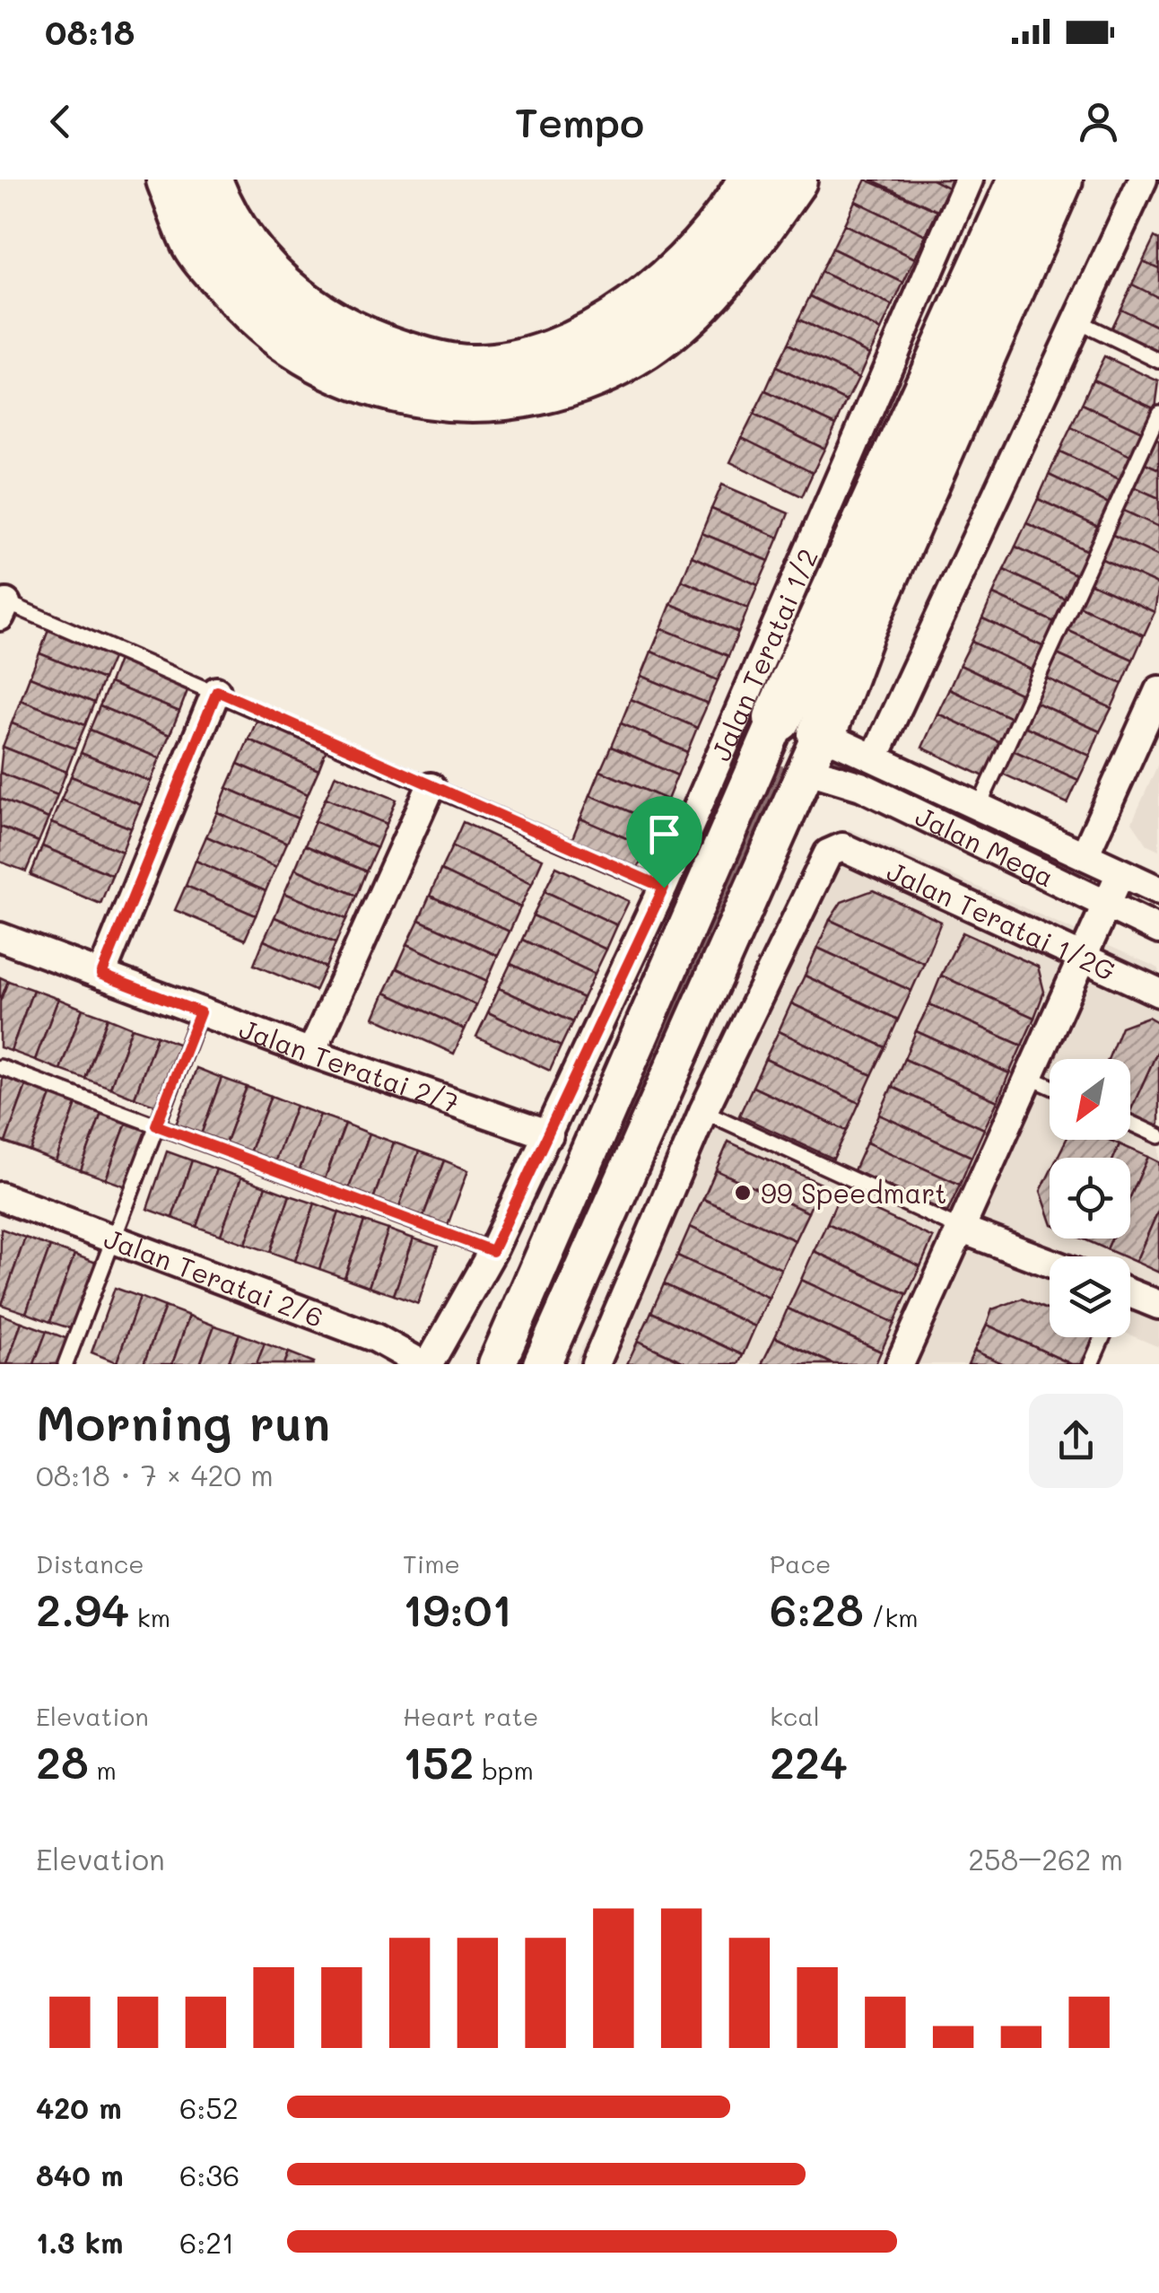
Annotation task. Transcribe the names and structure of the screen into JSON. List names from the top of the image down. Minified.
{"streets":{"main road":["Jalan Teratai 1/2"],"street":["Jalan Mega","Jalan Teratai 1/2G","Jalan Teratai 2/7","Jalan Teratai 2/6"]},"crossings":[["Jalan Teratai 1/2","Jalan Teratai 2/7"],["Jalan Teratai 1/2","Jalan Teratai 2/6"]],"places":["99 Speedmart"],"north":"bottom left","page":{"status":"08:18","header":"Tempo","heading":["Morning run","08:18 · 7 × 420 m"],"stats":[["Distance","2.94 km"],["Time","19:01"],["Pace","6:28 /km"],["Elevation","28 m"],["Heart rate","152 bpm"],["kcal","224"]],"chart":["Elevation","258–262 m"],"list":[{"name":"420 m","note":"6:52"},{"name":"840 m","note":"6:36"},{"name":"1.3 km","note":"6:21"}]}}
